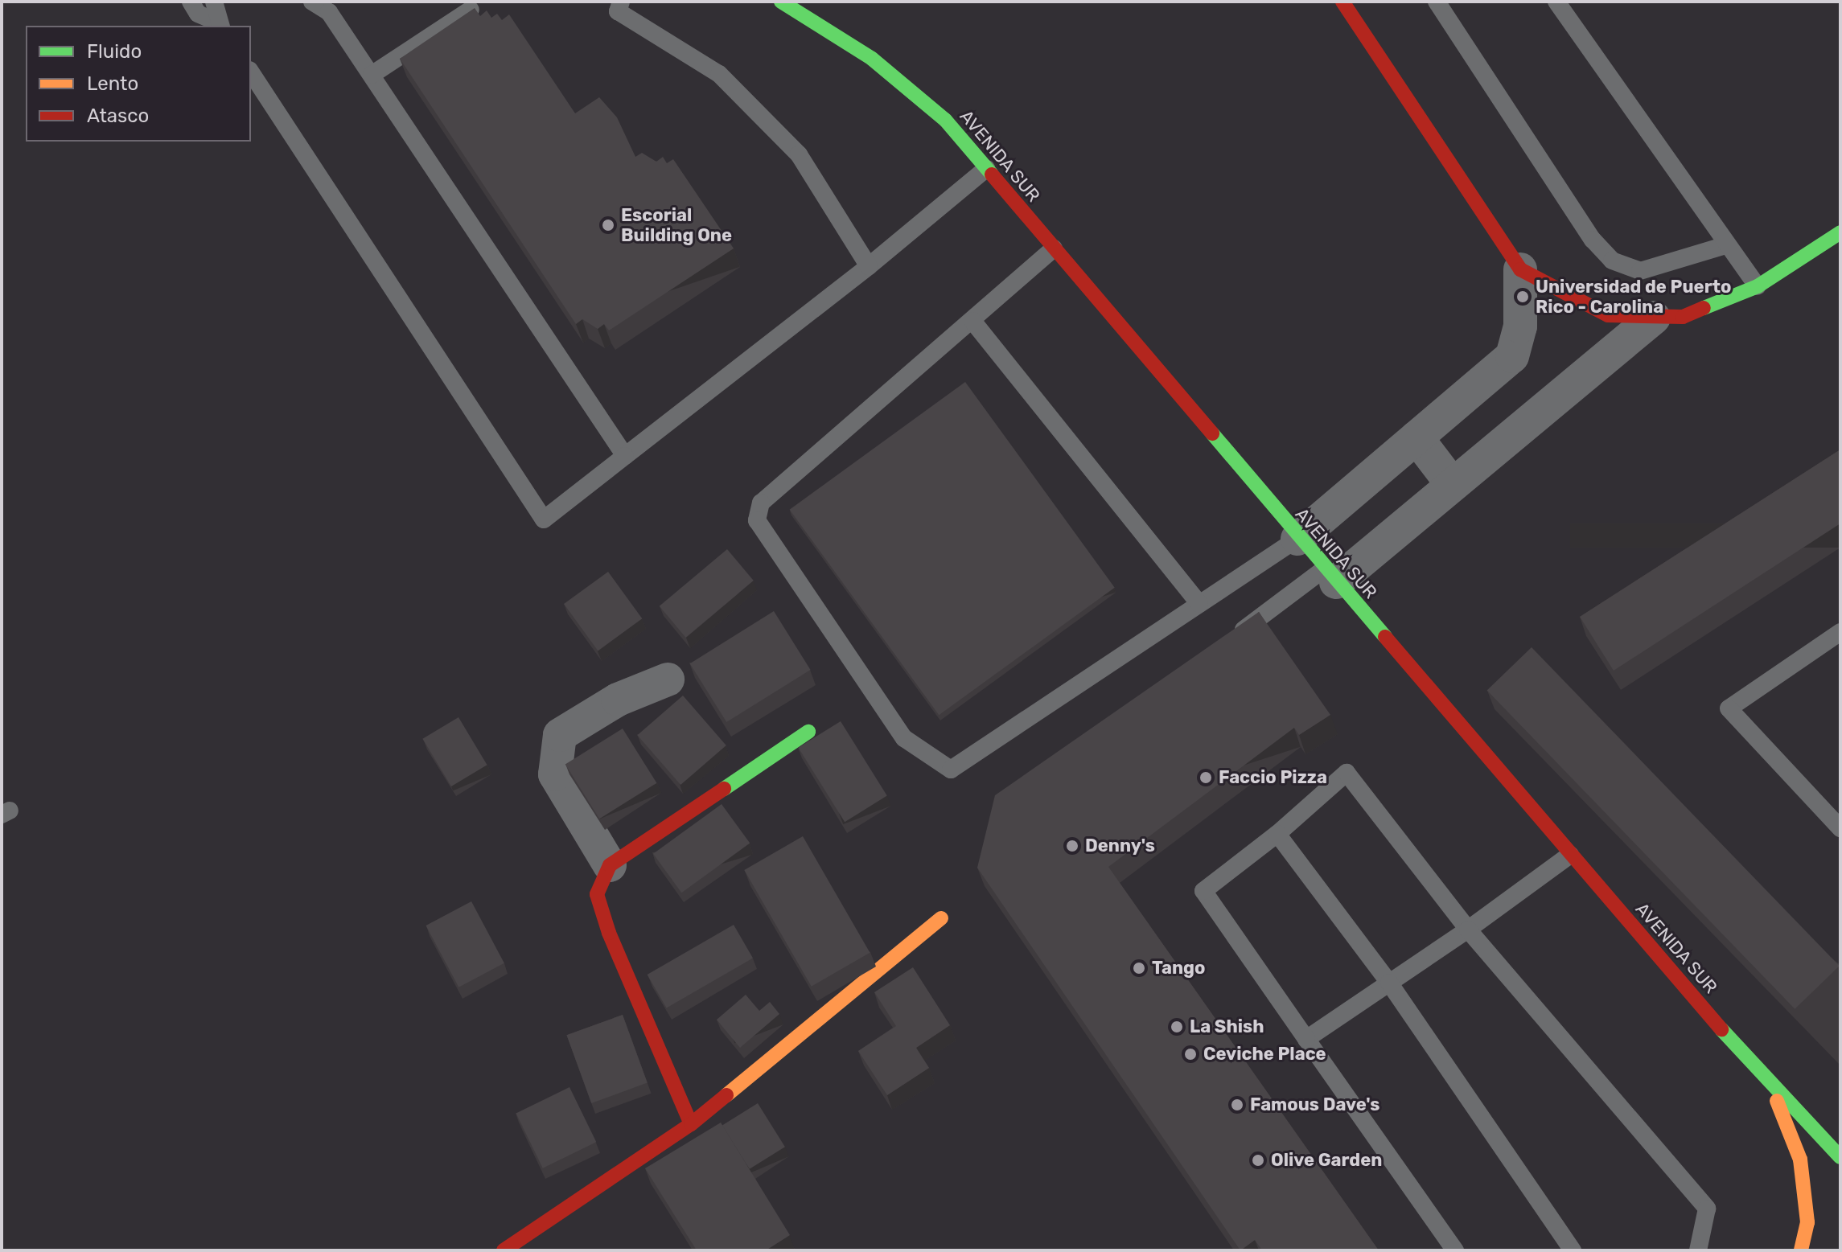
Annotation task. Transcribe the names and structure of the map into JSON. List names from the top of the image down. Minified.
{"streets":{"street":["AVENIDA SUR"]},"places":["Escorial Building One","Universidad de Puerto Rico - Carolina","Faccio Pizza","Denny's","Tango","La Shish","Ceviche Place","Famous Dave's","Olive Garden"],"legend":["Fluido","Lento","Atasco"]}
